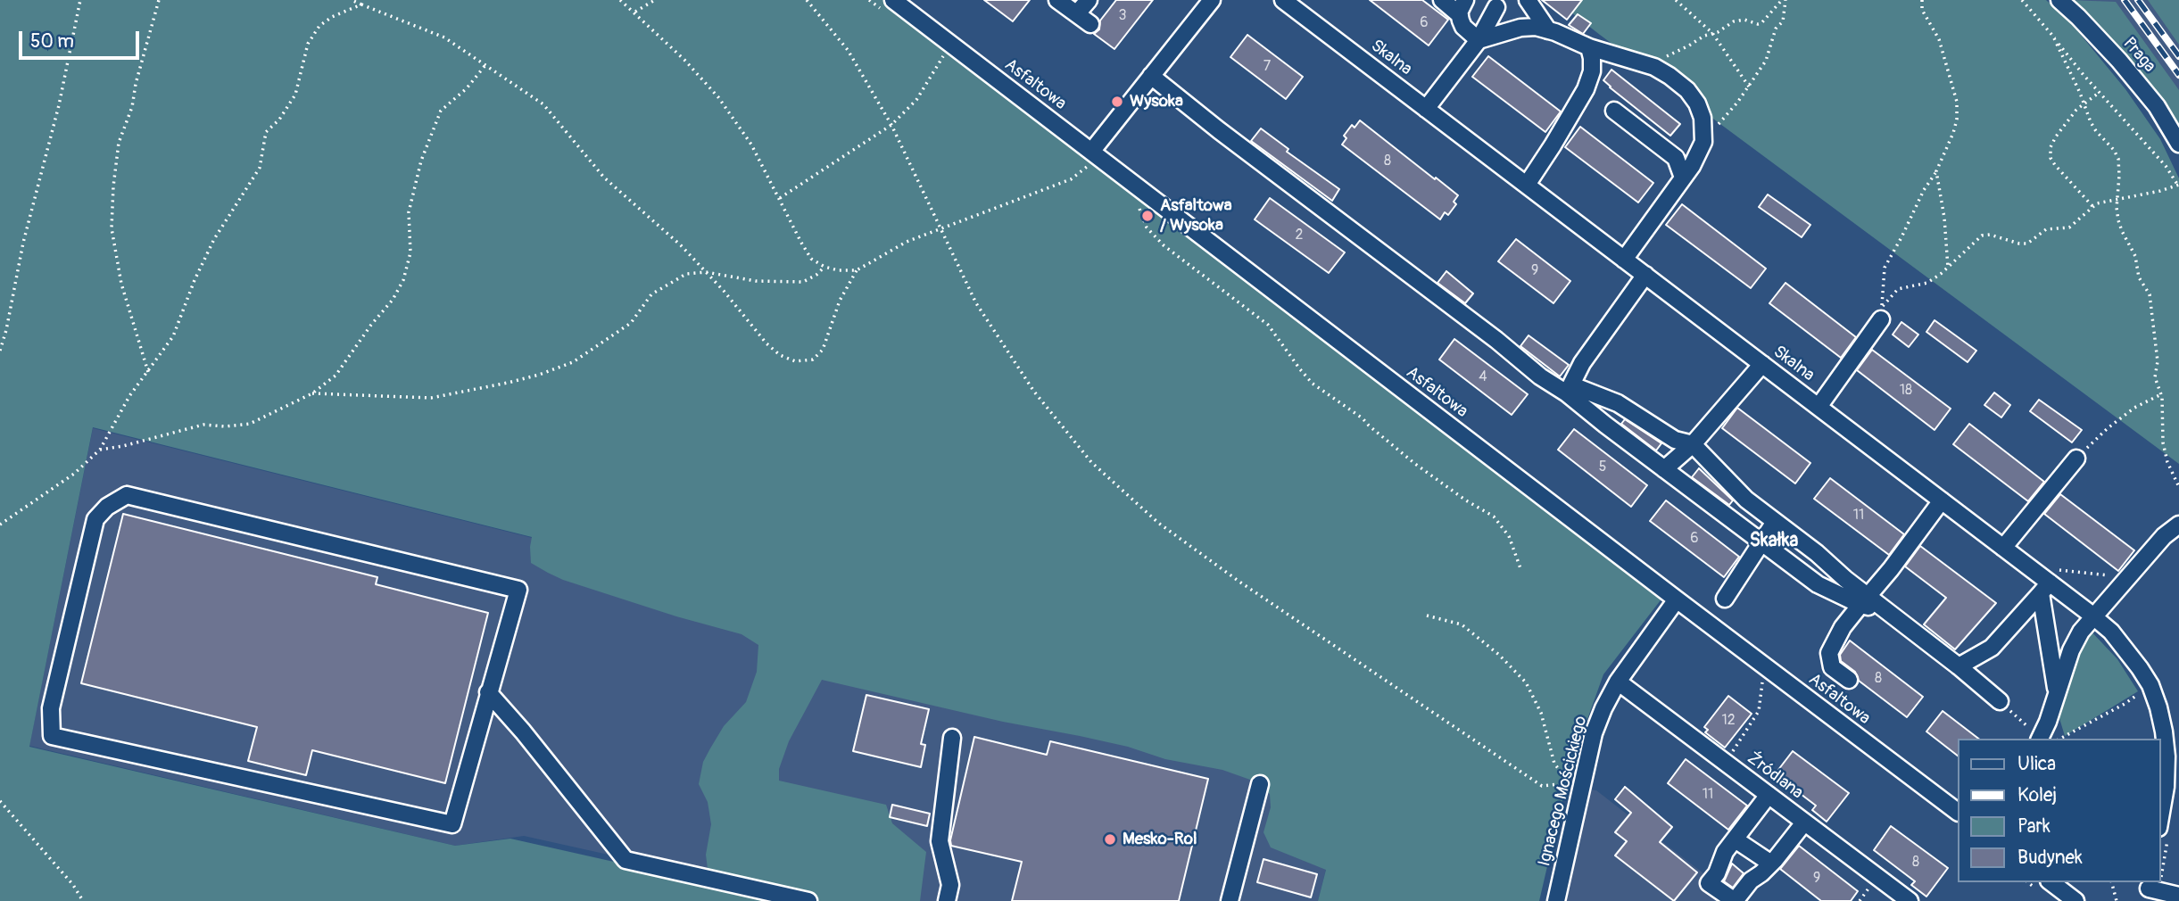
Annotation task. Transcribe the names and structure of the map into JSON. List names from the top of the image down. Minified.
{"streets":{"street":["Praga","Skalna","Asfaltowa","Źródlana","Ignacego Mościckiego"]},"crossings":[["Asfaltowa","Ignacego Mościckiego"],["Źródlana","Ignacego Mościckiego"]],"districts":["Skałka"],"places":["Wysoka","Asfaltowa / Wysoka","Mesko-Rol"],"house_numbers":["3","6","7","8","2","9","4","18","5","11","6","8","12","11","8","9"],"legend":["Ulica","Kolej","Park","Budynek"],"scale_bar":"50 m"}
